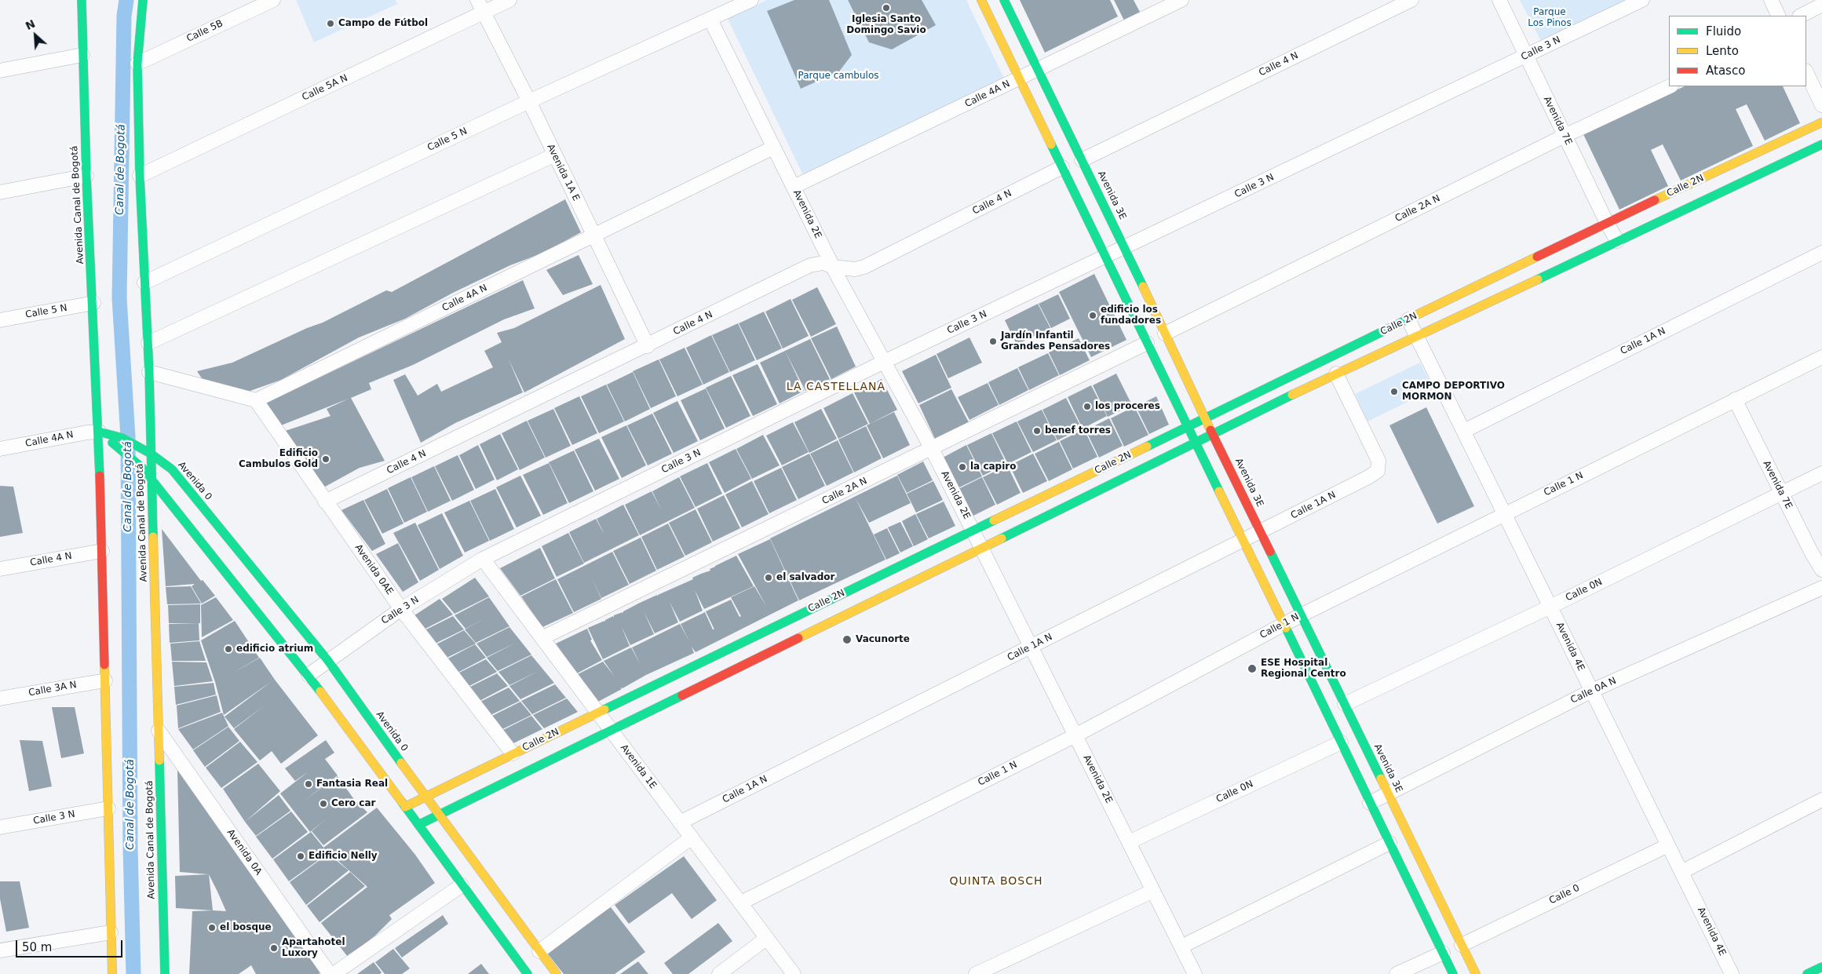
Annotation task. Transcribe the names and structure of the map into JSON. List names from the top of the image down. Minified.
{"streets":{"street":["Calle 5B","Calle 3 N","Calle 4 N","Calle 5A N","Calle 4A N","Avenida 7E","Calle 5 N","Avenida 1A E","Calle 2N","Avenida 3E","Avenida Canal de Bogotá","Calle 2A N","Avenida 2E","Calle 1A N","Avenida 0","Calle 1 N","Avenida 0AE","Calle 0N","Avenida 4E","Calle 3A N","Calle 0A N","Avenida 1E","Avenida 0A","Calle 0"]},"crossings":[["Calle 5B","Avenida Canal de Bogotá"],["Calle 3 N","Avenida 7E"],["Calle 3 N","Avenida 3E"],["Calle 3 N","Avenida Canal de Bogotá"],["Calle 3 N","Avenida 2E"],["Calle 3 N","Avenida 0"],["Calle 3 N","Avenida 0AE"],["Calle 3 N","Avenida 1E"],["Calle 4 N","Avenida 1A E"],["Calle 4 N","Avenida 3E"],["Calle 4 N","Avenida Canal de Bogotá"],["Calle 4 N","Avenida 2E"],["Calle 4 N","Avenida 0AE"],["Calle 5A N","Avenida 1A E"],["Calle 5A N","Avenida Canal de Bogotá"],["Calle 4A N","Avenida 1A E"],["Calle 4A N","Avenida 3E"],["Calle 4A N","Avenida Canal de Bogotá"],["Calle 4A N","Avenida 2E"],["Calle 4A N","Avenida 0"],["Calle 4A N","Avenida 0AE"],["Avenida 7E","Calle 2N"],["Avenida 7E","Calle 2A N"],["Avenida 7E","Calle 1 N"],["Avenida 7E","Calle 0N"],["Calle 5 N","Avenida 1A E"],["Calle 5 N","Avenida Canal de Bogotá"],["Calle 5 N","Avenida 2E"],["Calle 2N","Avenida 3E"],["Calle 2N","Avenida 2E"],["Calle 2N","Calle 1A N"],["Calle 2N","Avenida 0"],["Calle 2N","Avenida 0AE"],["Calle 2N","Avenida 4E"],["Calle 2N","Avenida 1E"],["Avenida 3E","Calle 2A N"],["Avenida 3E","Calle 1A N"],["Avenida 3E","Calle 1 N"],["Avenida 3E","Calle 0N"],["Avenida 3E","Calle 0A N"],["Avenida 3E","Calle 0"],["Avenida Canal de Bogotá","Avenida 0"],["Avenida Canal de Bogotá","Calle 3A N"],["Avenida Canal de Bogotá","Avenida 0A"],["Calle 2A N","Avenida 2E"],["Calle 2A N","Avenida 1E"],["Avenida 2E","Calle 1A N"],["Avenida 2E","Calle 1 N"],["Avenida 2E","Calle 0N"],["Calle 1A N","Avenida 4E"],["Calle 1A N","Avenida 1E"],["Calle 1 N","Avenida 4E"],["Calle 1 N","Avenida 1E"],["Calle 0N","Avenida 4E"],["Avenida 4E","Calle 0A N"],["Avenida 4E","Calle 0"]],"districts":["LA CASTELLANA","QUINTA BOSCH"],"water":["Canal de Bogotá"],"parks":["Parque Los Pinos","Parque cambulos"],"places":["Iglesia Santo Domingo Savio","Campo de Fútbol","edificio los fundadores","Jardín Infantil Grandes Pensadores","CAMPO DEPORTIVO MORMON","los proceres","benef torres","Edificio Cambulos Gold","la capiro","el salvador","Vacunorte","edificio atrium","ESE Hospital Regional Centro","Fantasia Real","Cero car","Edificio Nelly","el bosque","Apartahotel Luxory"],"legend":["Fluido","Lento","Atasco"],"scale_bar":"50 m","north":"top left"}
